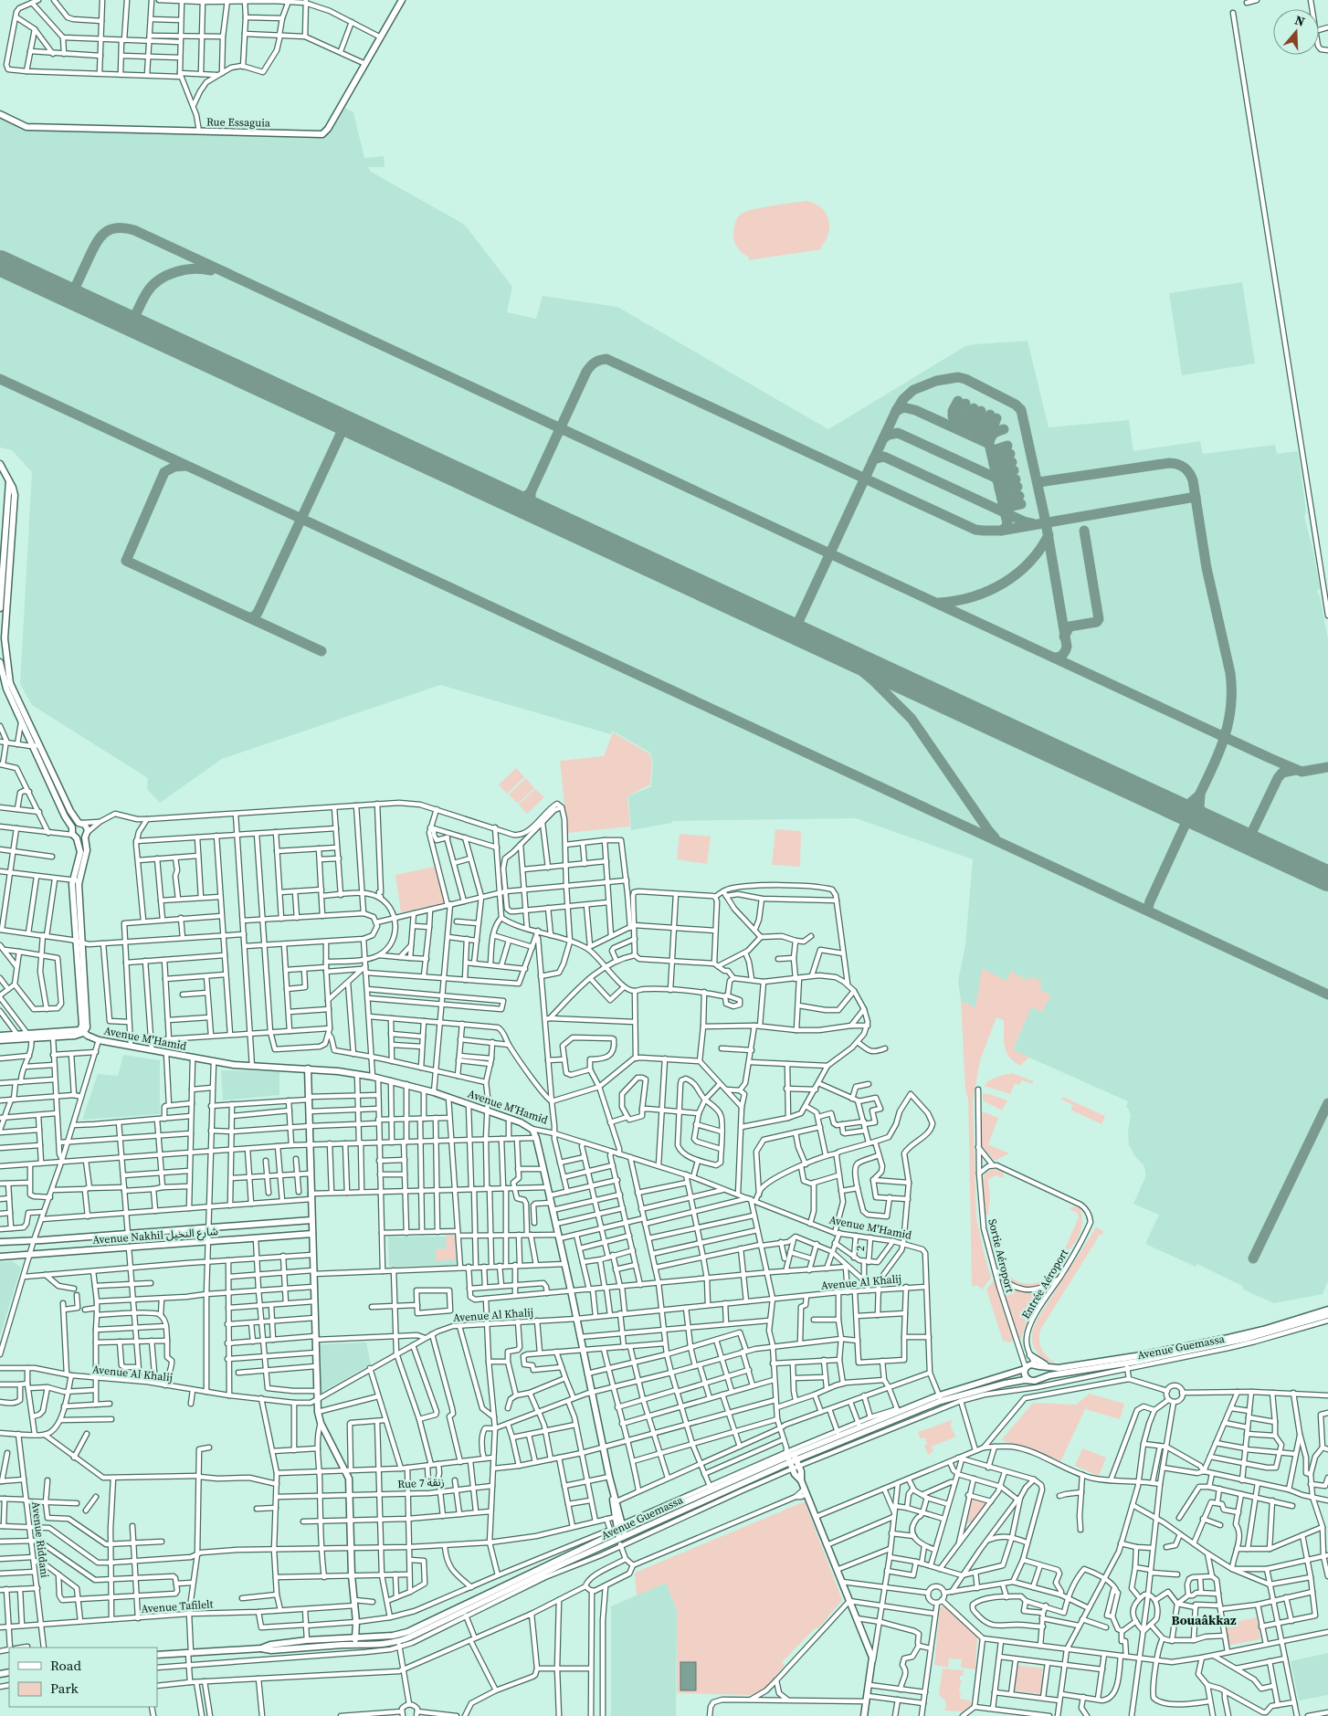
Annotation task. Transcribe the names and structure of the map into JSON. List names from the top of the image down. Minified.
{"streets":{"street":["Rue Essaguia","Avenue M'Hamid","Avenue Nakhil شارع النخيل","2","Sortie Aéroport","Avenue Al Khalij","Entrée Aéroport","Avenue Guemassa","Rue 7 زنقة","Avenue Riddani","Avenue Tafilelt"]},"crossings":[["Avenue M'Hamid","2"],["Avenue M'Hamid","Avenue Al Khalij"],["Sortie Aéroport","Entrée Aéroport"],["Sortie Aéroport","Avenue Guemassa"],["Entrée Aéroport","Avenue Guemassa"],["Avenue Riddani","Avenue Tafilelt"]],"districts":["Bouaâkkaz"],"legend":["Road","Park"],"north":"top"}
